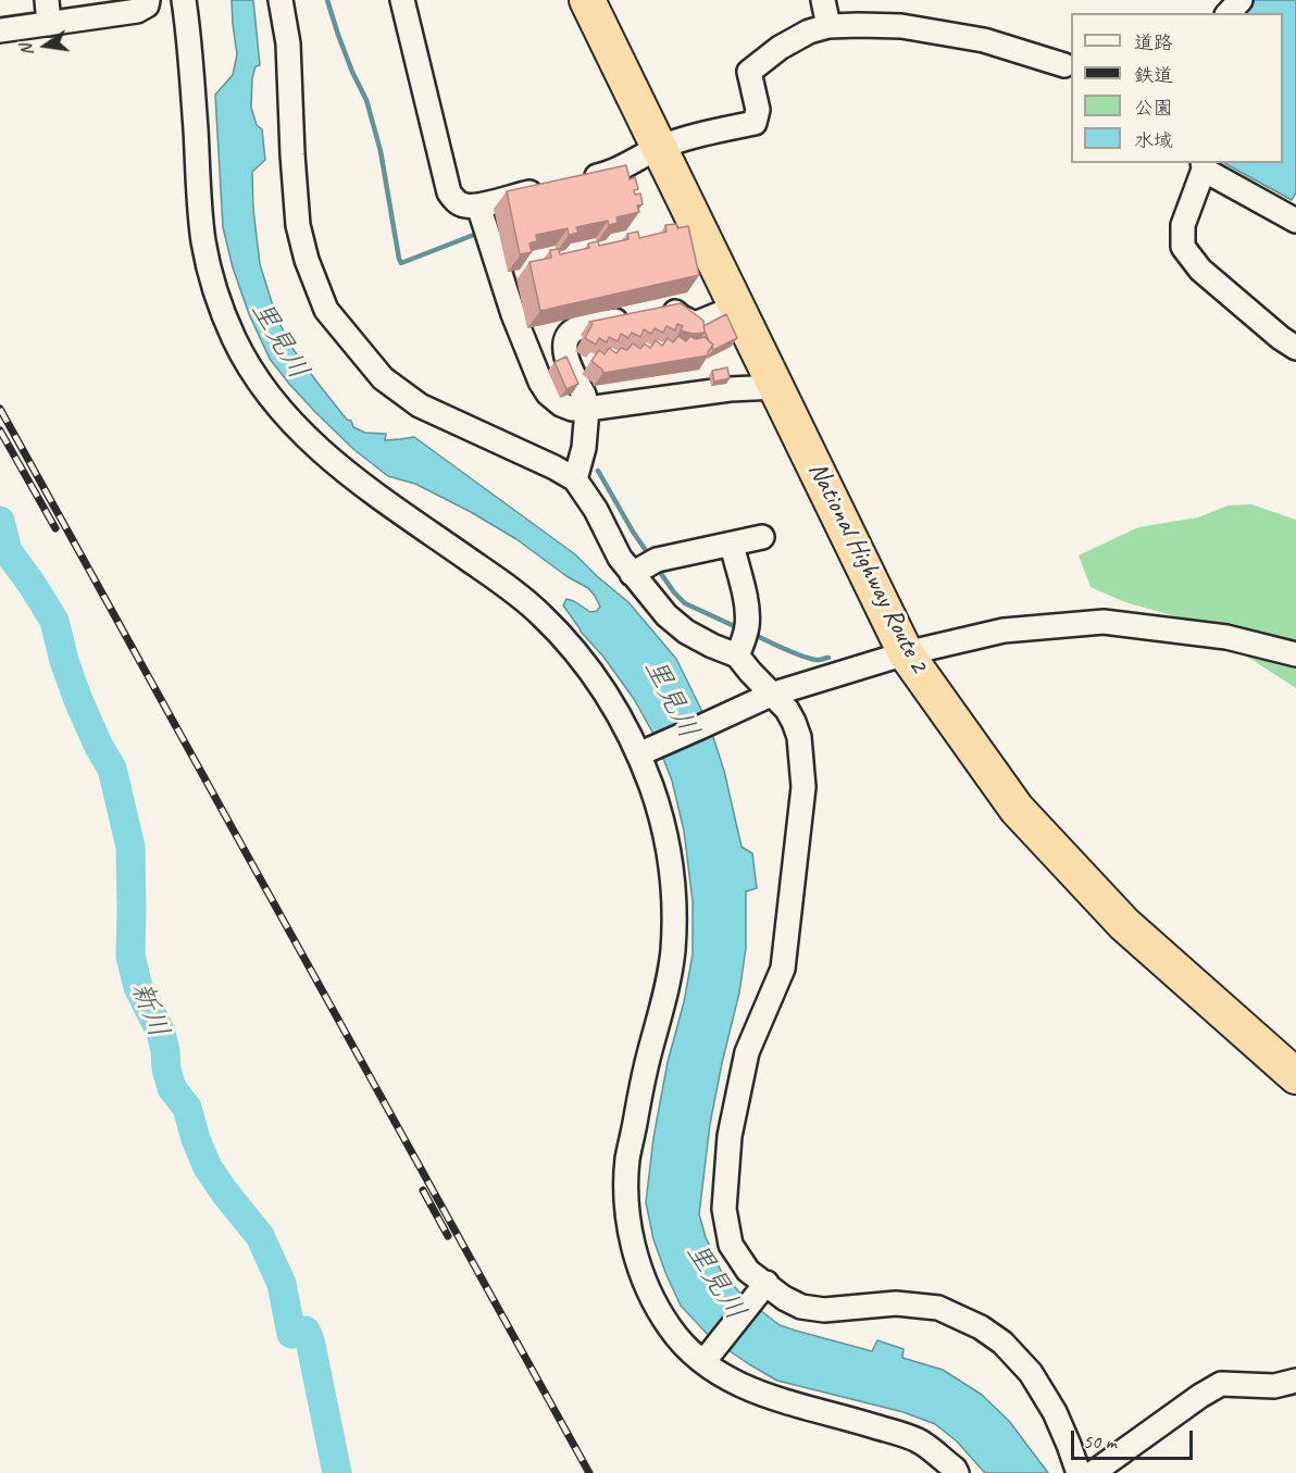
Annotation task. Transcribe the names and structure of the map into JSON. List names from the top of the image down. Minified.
{"streets":{"highway":["National Highway Route 2"]},"water":["里見川","新川"],"legend":["道路","鉄道","公園","水域"],"scale_bar":"50 m","north":"left"}
